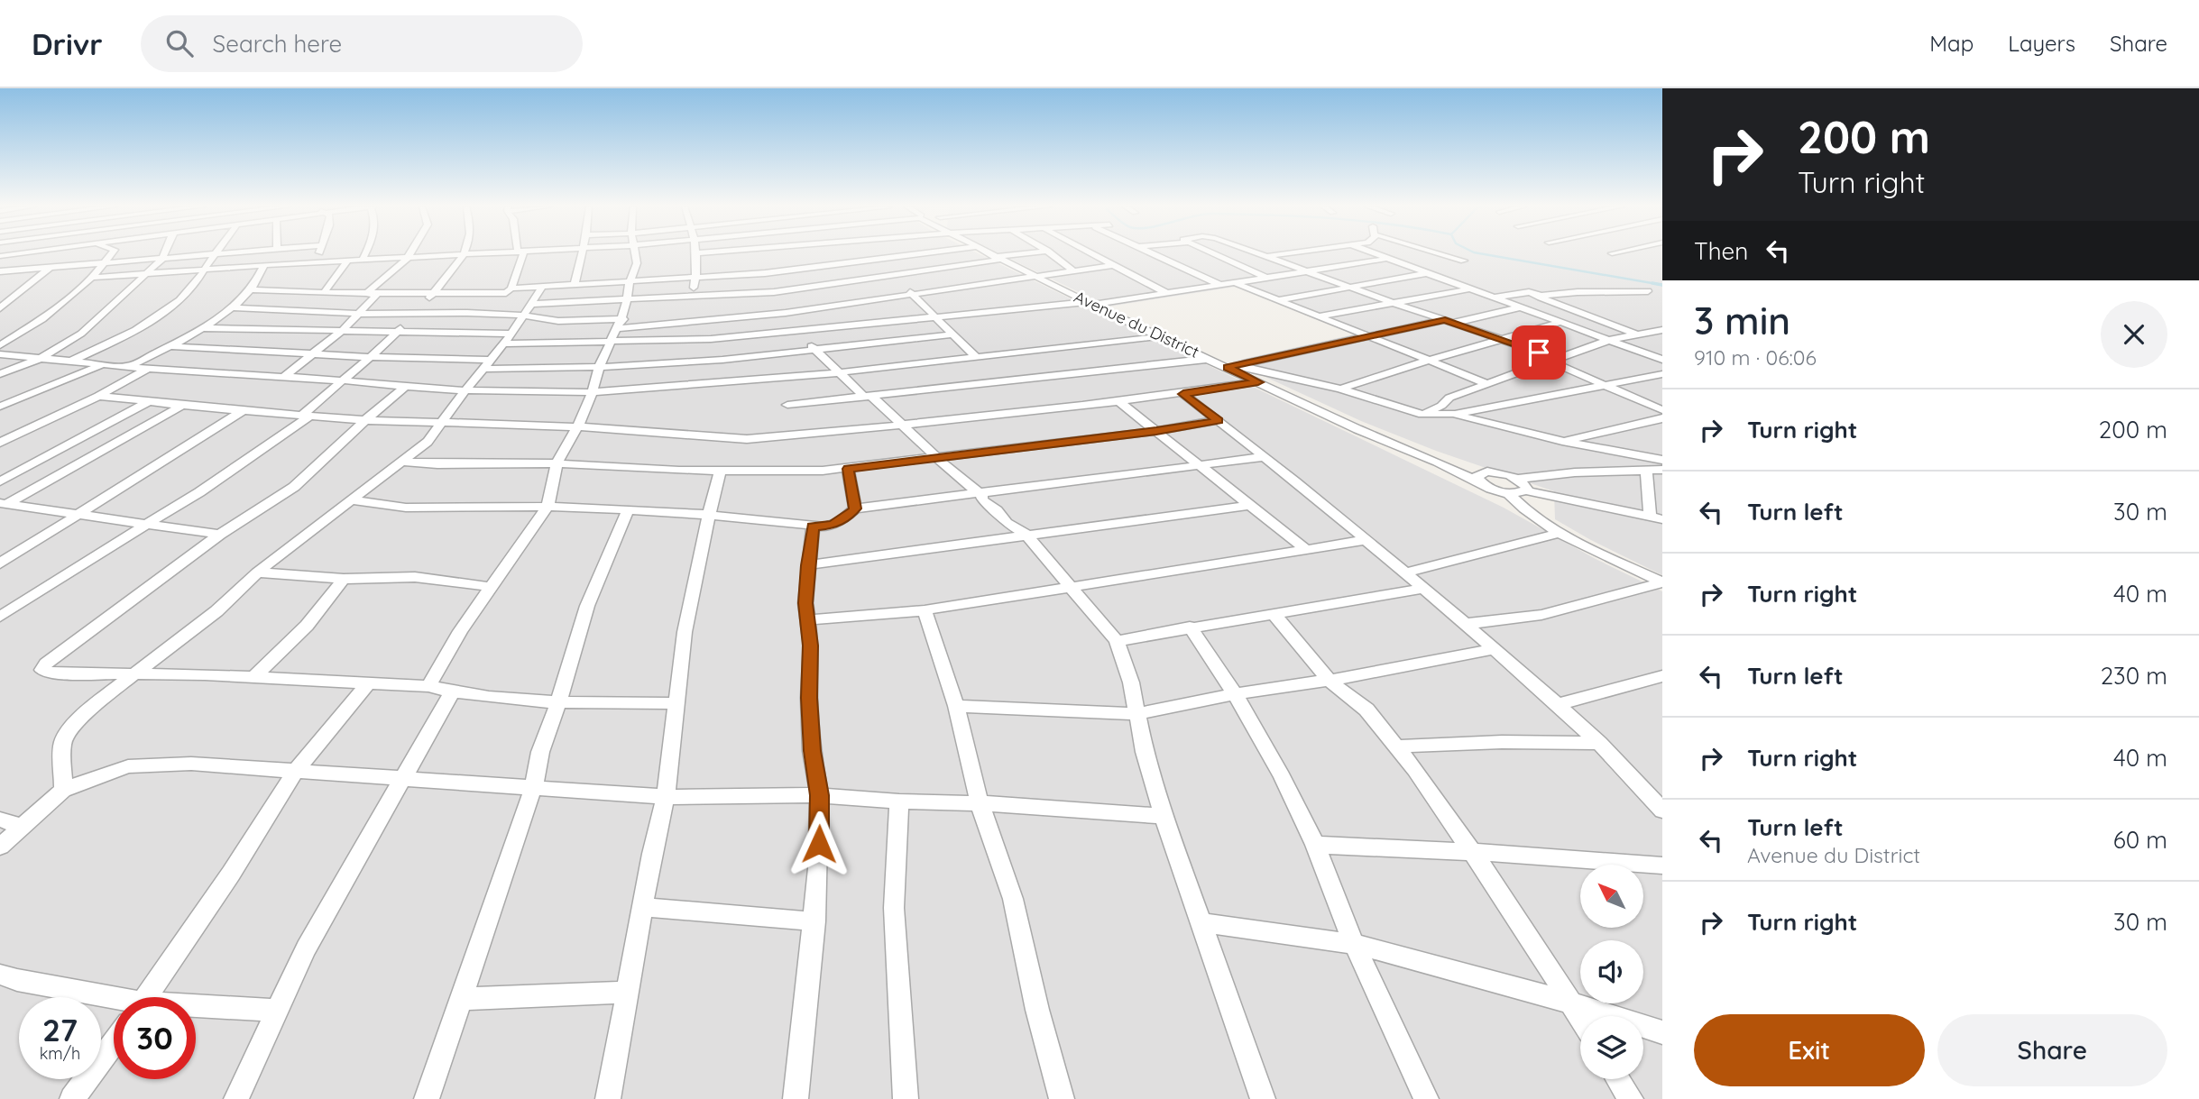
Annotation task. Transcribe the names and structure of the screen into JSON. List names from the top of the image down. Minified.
{"streets":{"street":["Avenue du District"]},"north":"top left","page":{"header":"Drivr","search":"Search here","nav":["Map","Layers","Share"],"turn":["200 m","Turn right"],"then":"Then","heading":["3 min","910 m · 06:06"],"list":[{"name":"Turn right","value":"200 m"},{"name":"Turn left","value":"30 m"},{"name":"Turn right","value":"40 m"},{"name":"Turn left","value":"230 m"},{"name":"Turn right","value":"40 m"},{"name":"Turn left","note":"Avenue du District","value":"60 m"},{"name":"Turn right","value":"30 m"}],"speed":"27 km/h","limit":"30","buttons":["Exit","Share"]}}
